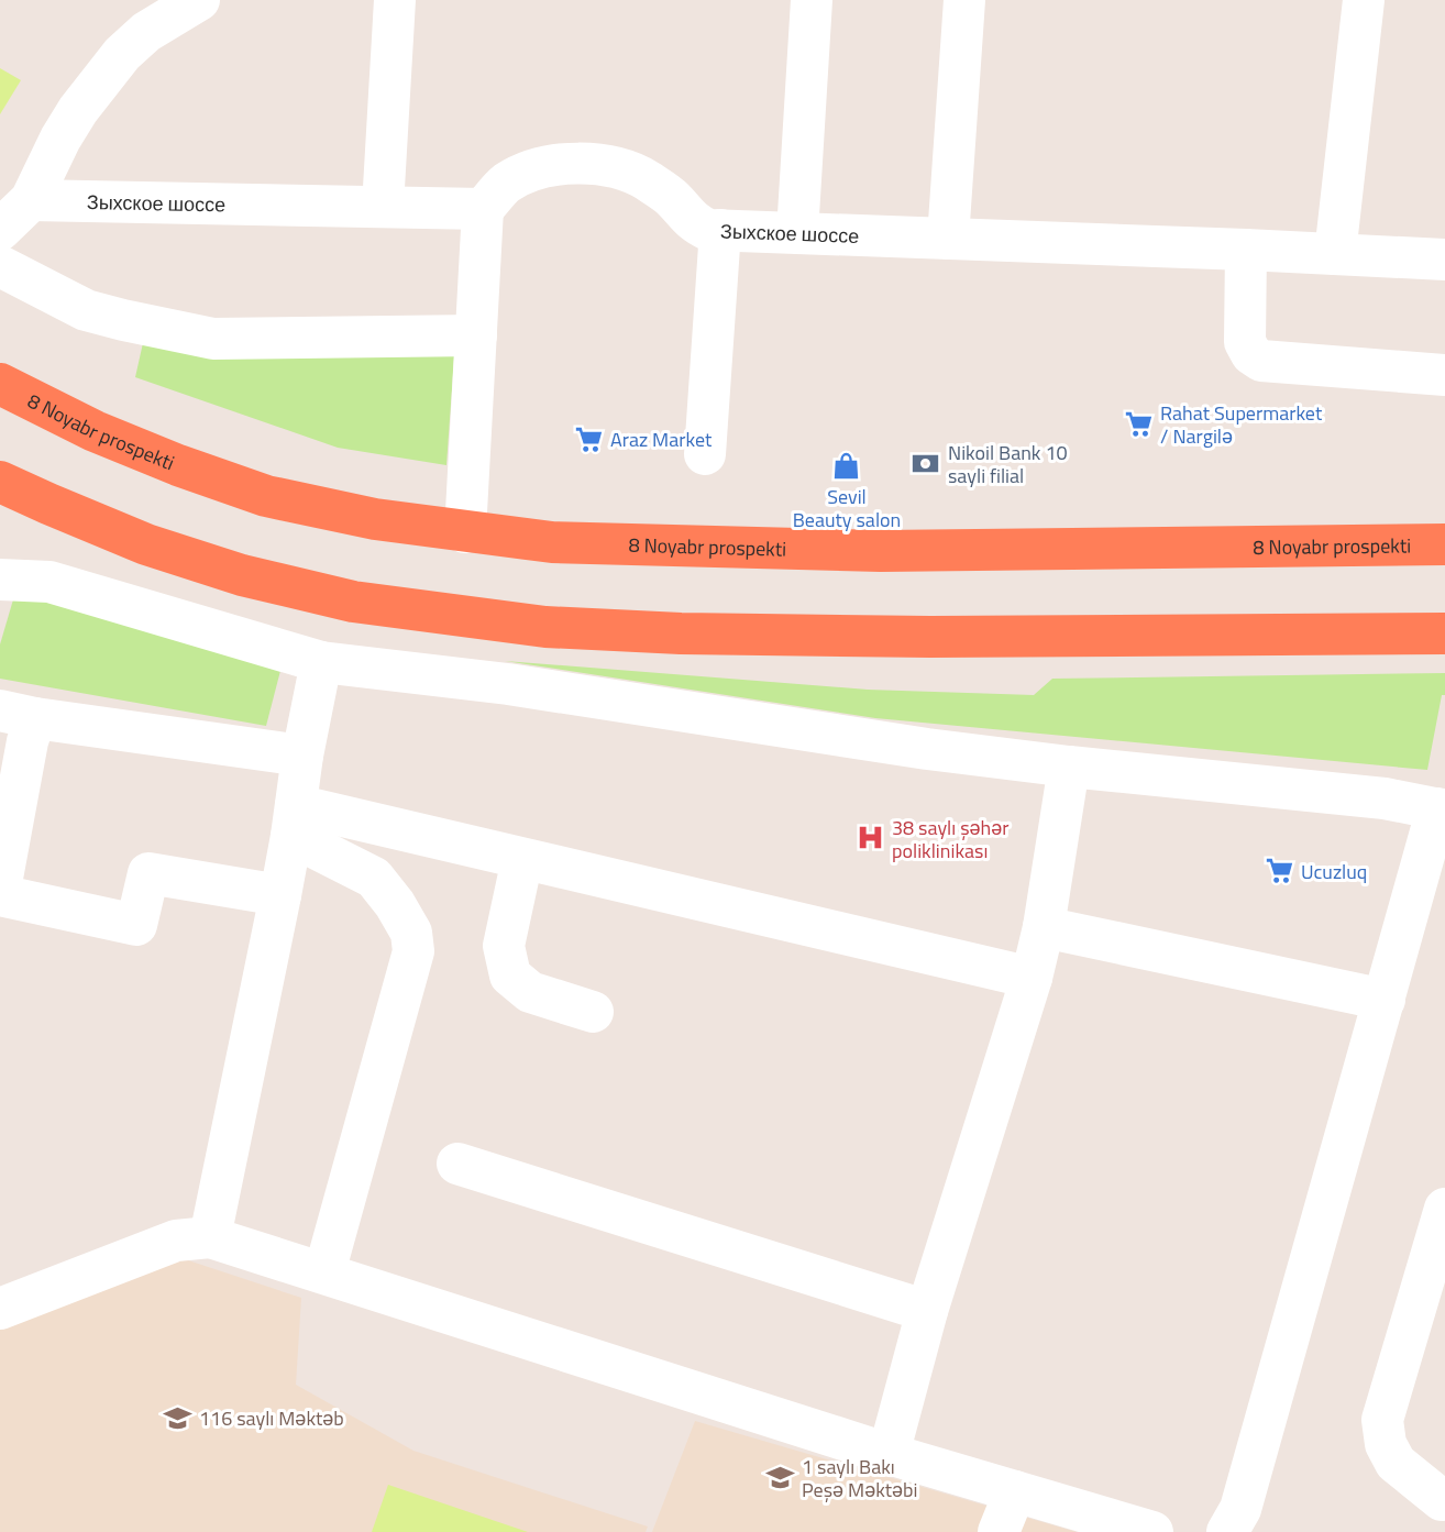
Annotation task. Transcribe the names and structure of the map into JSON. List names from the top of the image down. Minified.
{"streets":{"highway":["8 Noyabr prospekti"],"street":["Зыхское шоссе"]},"places":{"supermarket":["Rahat Supermarket / Nargilə","Araz Market","Ucuzluq"],"bank":["Nikoil Bank 10 sayli filial"],"shop":["Sevil Beauty salon"],"hospital":["38 saylı şəhər poliklinikası"],"school or university":["116 saylı Məktəb","1 saylı Bakı Peşə Məktəbi"]}}
